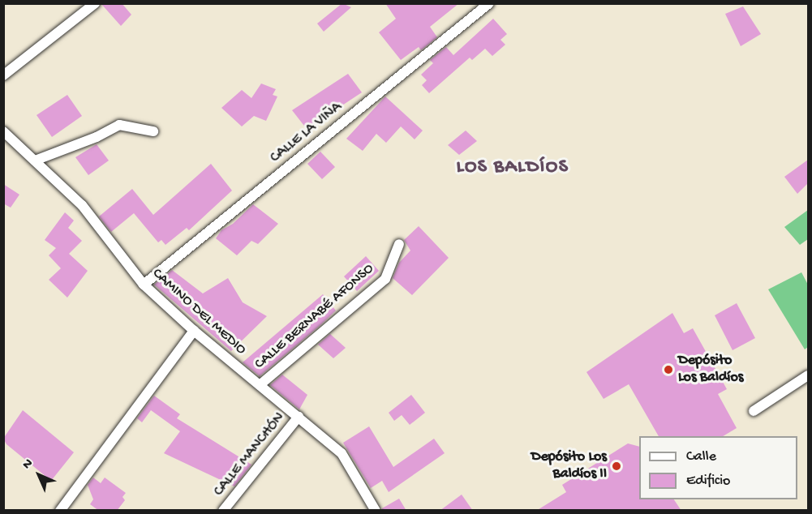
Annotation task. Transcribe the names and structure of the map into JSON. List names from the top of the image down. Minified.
{"streets":{"street":["CALLE LA VIÑA","CAMINO DEL MEDIO","CALLE BERNABÉ AFONSO","CALLE MANCHÓN"]},"crossings":[["CALLE LA VIÑA","CAMINO DEL MEDIO"],["CAMINO DEL MEDIO","CALLE BERNABÉ AFONSO"],["CAMINO DEL MEDIO","CALLE MANCHÓN"]],"districts":["LOS BALDÍOS"],"places":["Depósito Los Baldíos","Depósito Los Baldíos II"],"legend":["Calle","Edificio"],"north":"top left"}
